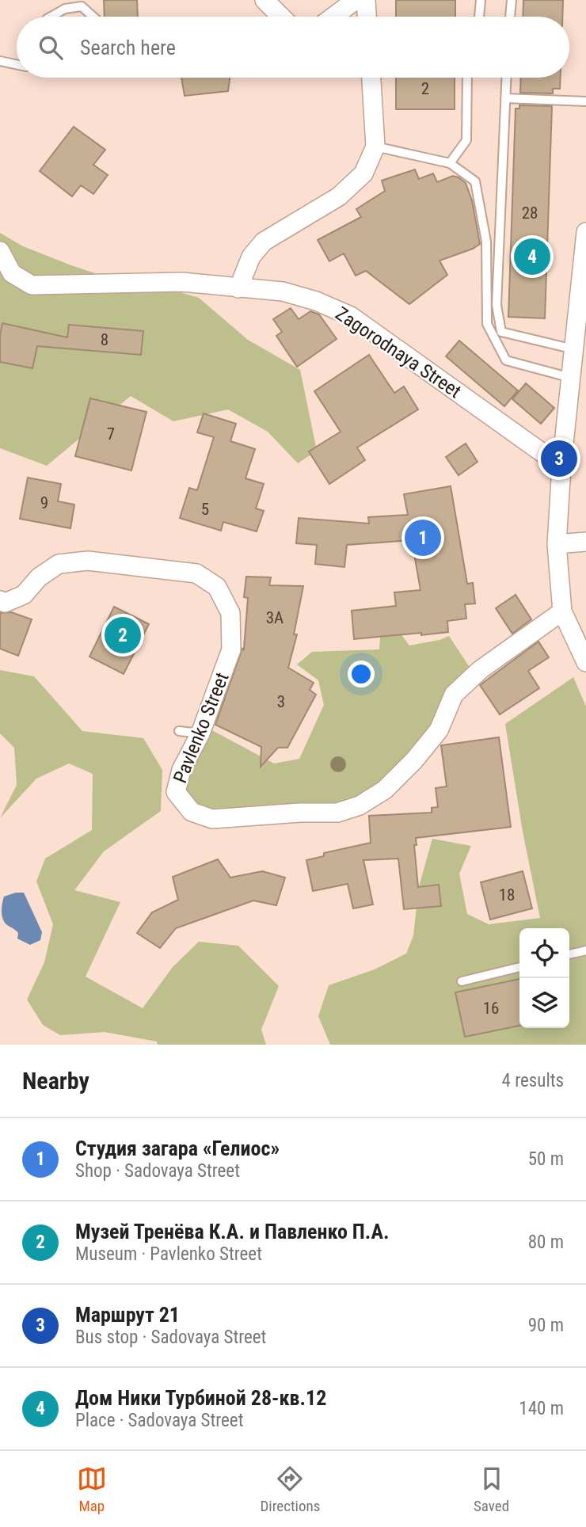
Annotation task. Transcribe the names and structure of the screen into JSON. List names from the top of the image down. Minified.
{"streets":{"street":["Zagorodnaya Street","Pavlenko Street"]},"house_numbers":["2","28","8","7","9","5","3А","3","18","16"],"page":{"search":"Search here","pins":["4","3","1","2"],"heading":["Nearby","4 results"],"list":[{"mark":"1","name":"Студия загара «Гелиос»","note":"Shop · Sadovaya Street","value":"50 m"},{"mark":"2","name":"Музей Тренёва К.А. и Павленко П.А.","note":"Museum · Pavlenko Street","value":"80 m"},{"mark":"3","name":"Маршрут 21","note":"Bus stop · Sadovaya Street","value":"90 m"},{"mark":"4","name":"Дом Ники Турбиной 28-кв.12","note":"Place · Sadovaya Street","value":"140 m"}],"nav":["Map","Directions","Saved"]}}
